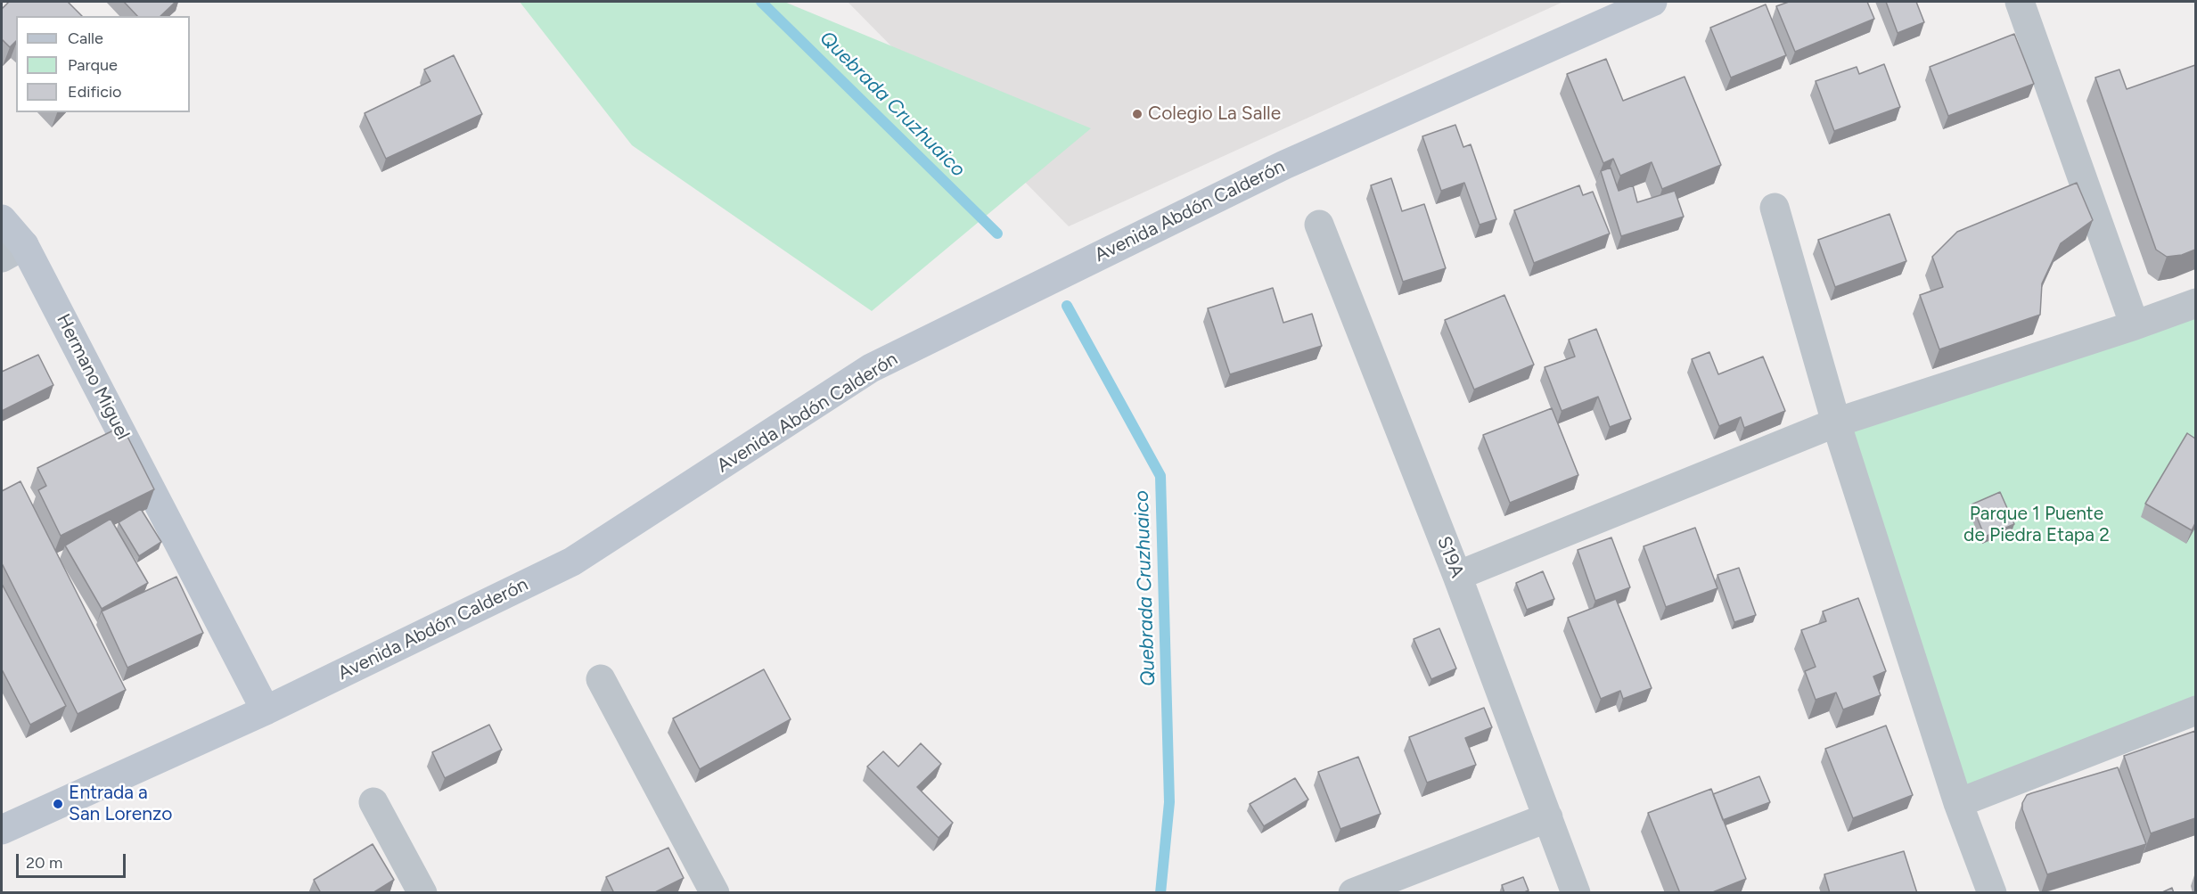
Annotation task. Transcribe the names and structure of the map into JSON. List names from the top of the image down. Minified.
{"streets":{"street":["Avenida Abdón Calderón","Hermano Miguel","S19A"]},"crossings":[["Avenida Abdón Calderón","Hermano Miguel"]],"water":["Quebrada Cruzhuaico"],"parks":["Parque 1 Puente de Piedra Etapa 2"],"places":["Colegio La Salle","Entrada a San Lorenzo"],"legend":["Calle","Parque","Edificio"],"scale_bar":"20 m"}
